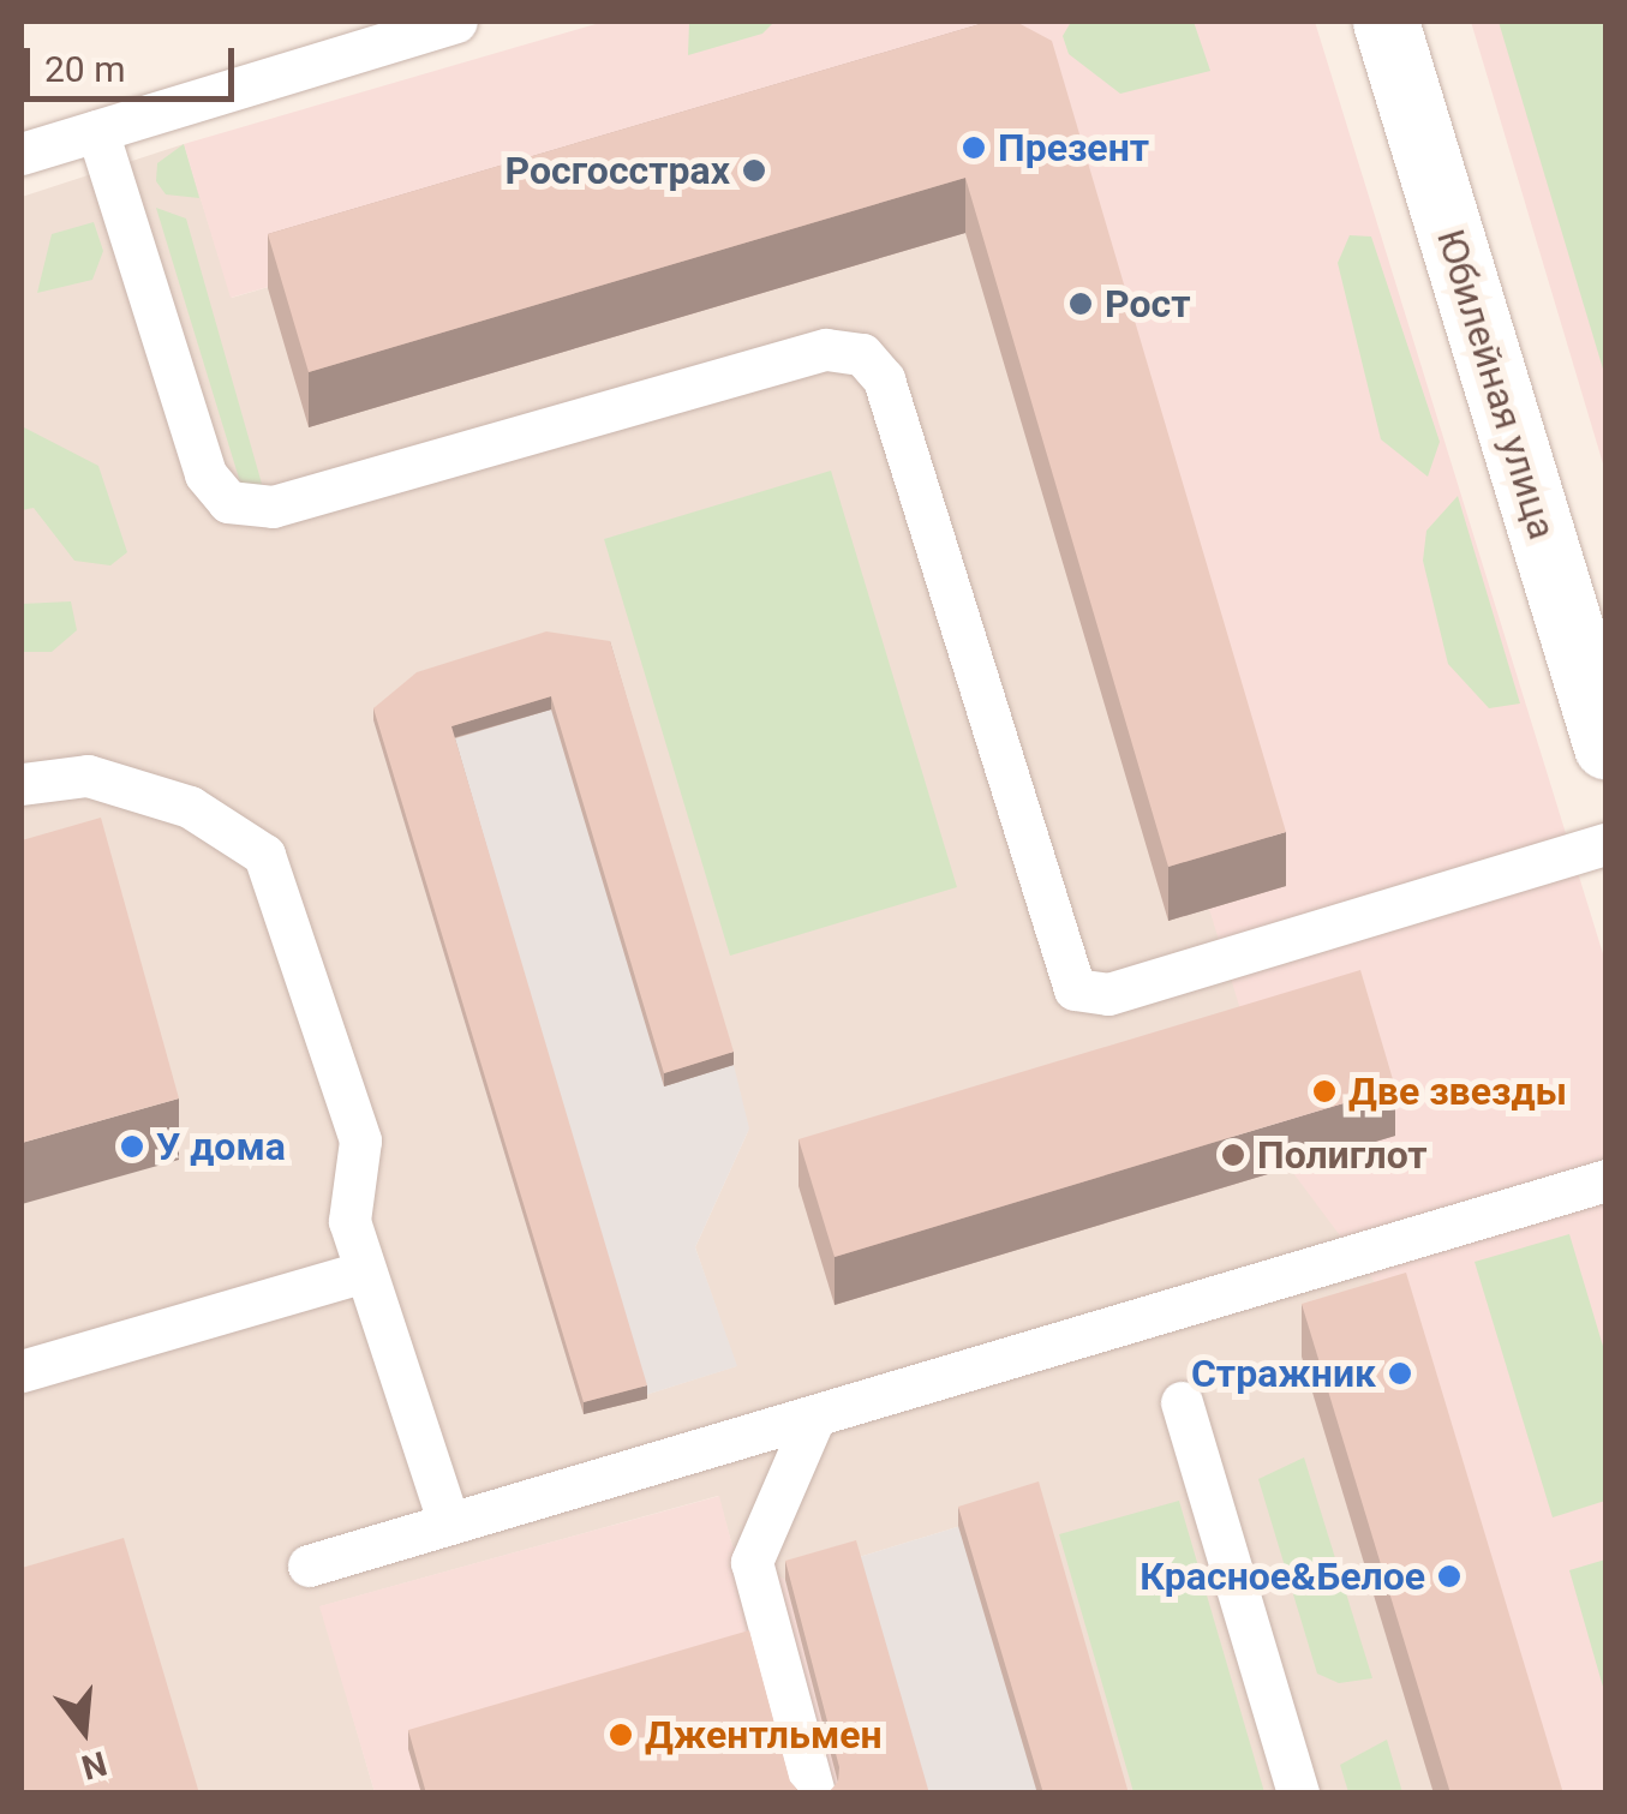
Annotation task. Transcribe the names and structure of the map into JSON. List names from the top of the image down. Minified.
{"streets":{"main road":["Юбилейная улица"]},"places":["Презент","Росгосстрах","Рост","Две звезды","У дома","Полиглот","Стражник","Красное&Белое","Джентльмен"],"scale_bar":"20 m","north":"bottom"}
